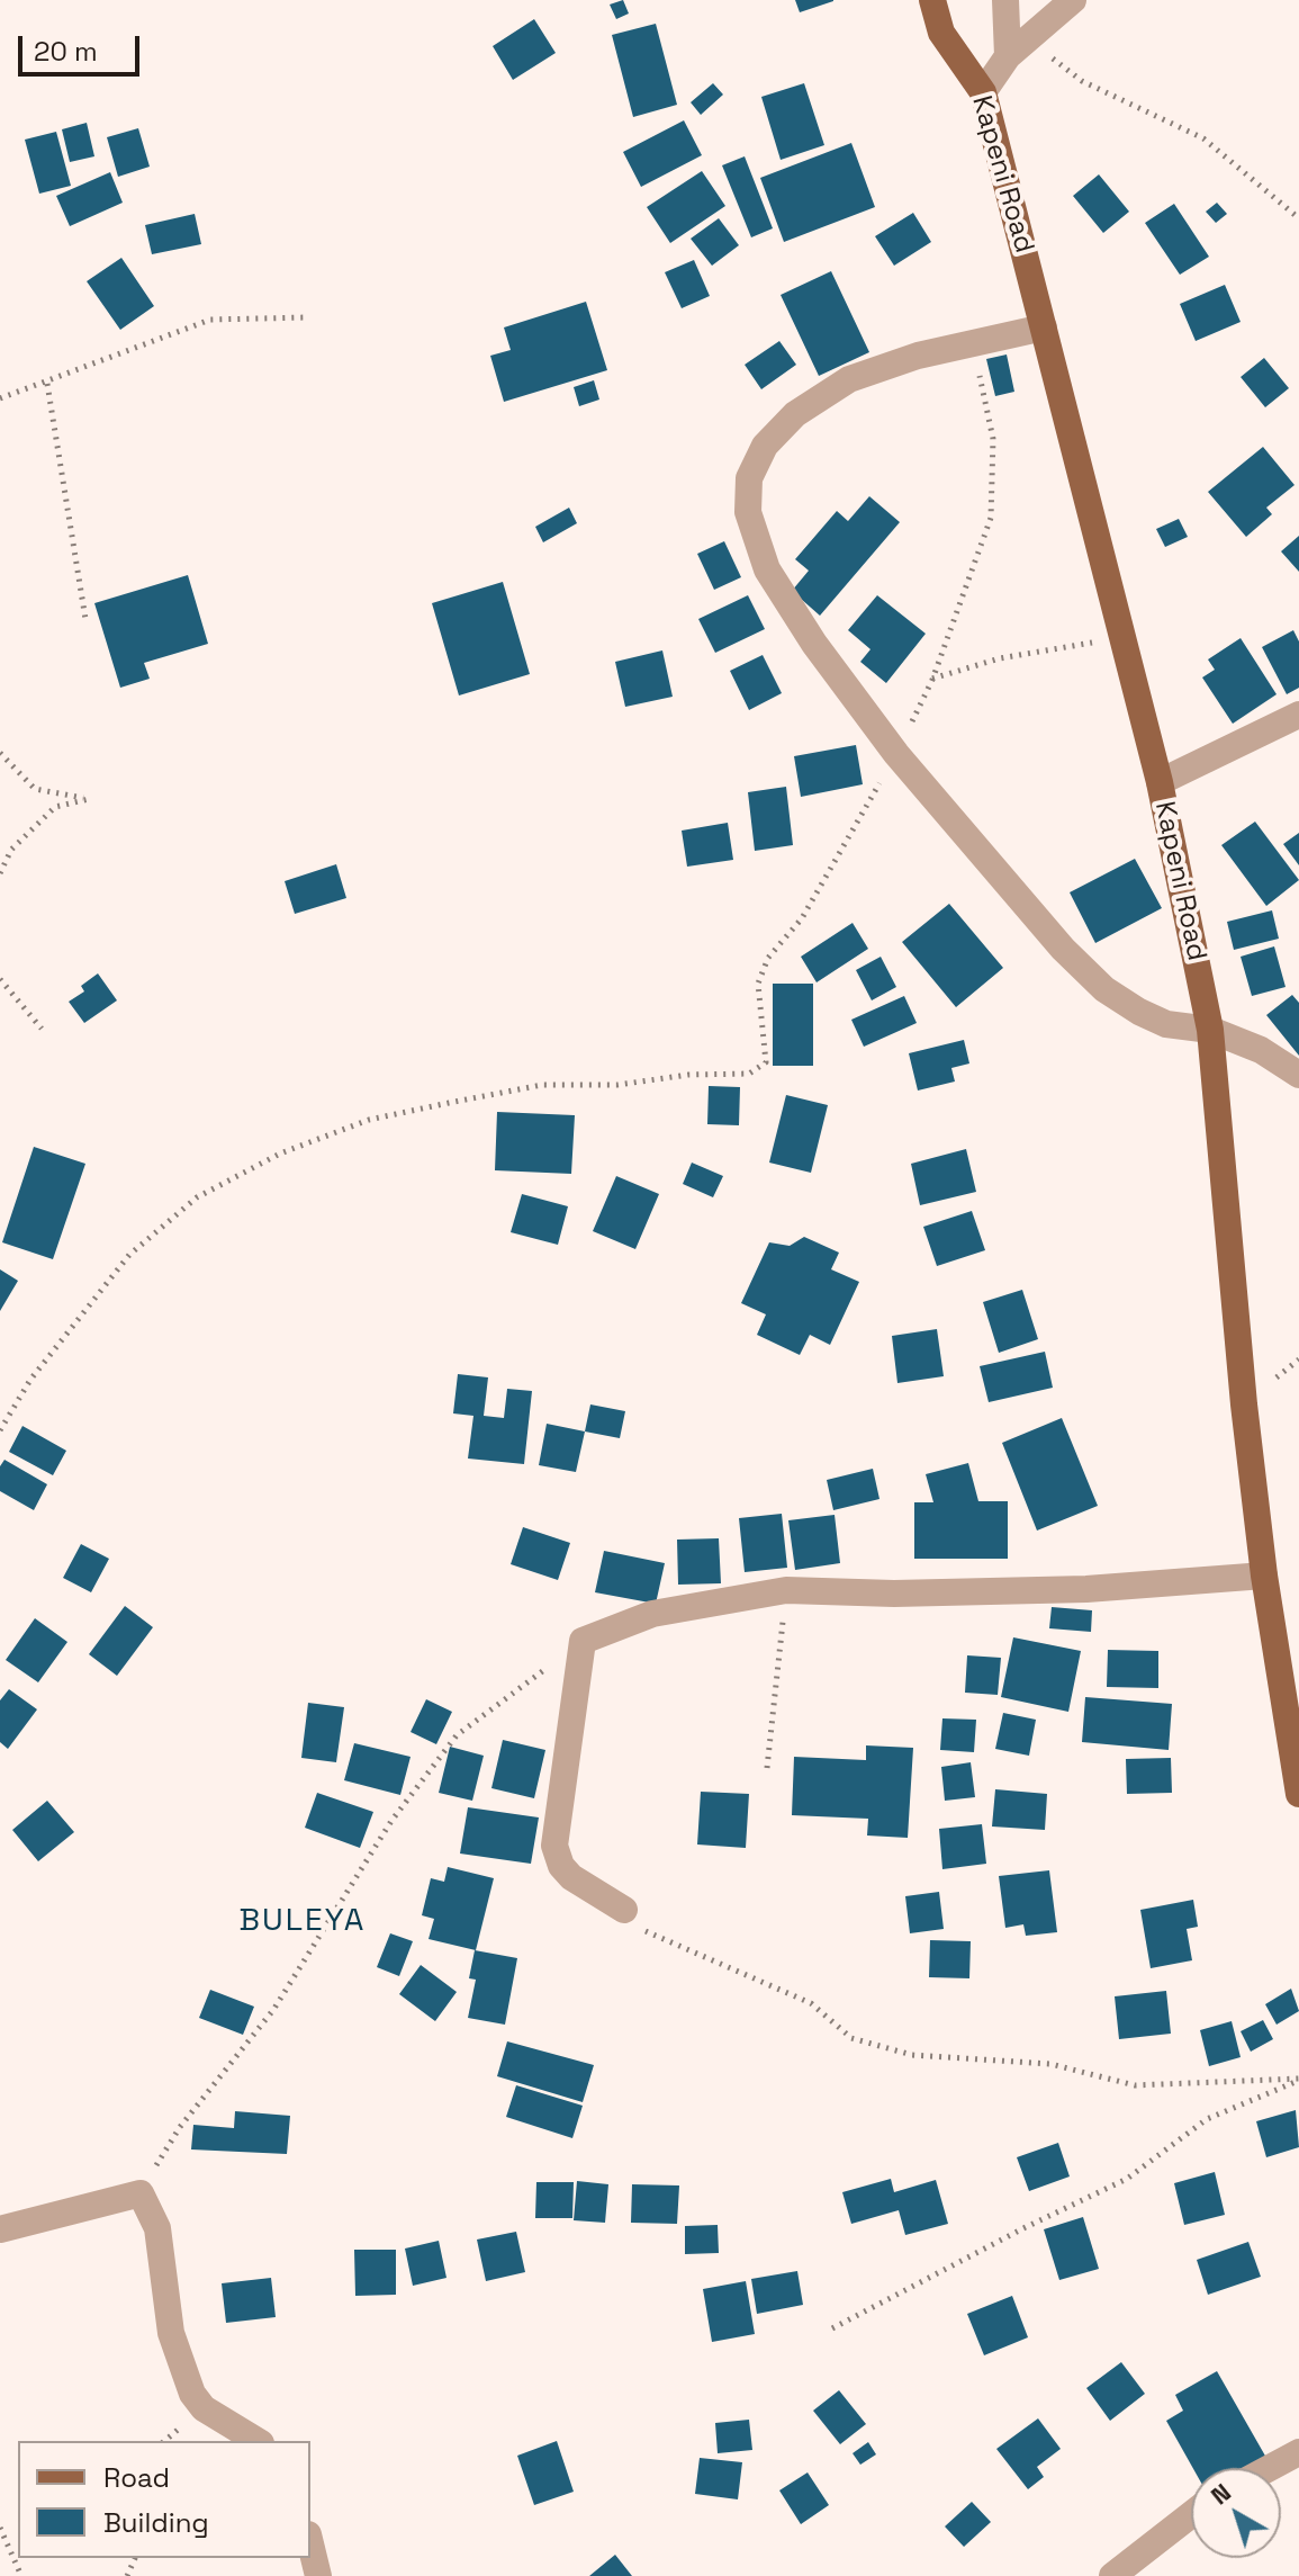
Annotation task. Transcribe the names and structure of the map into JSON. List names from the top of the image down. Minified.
{"streets":{"main road":["Kapeni Road"]},"districts":["BULEYA"],"legend":["Road","Building"],"scale_bar":"20 m","north":"top left"}
